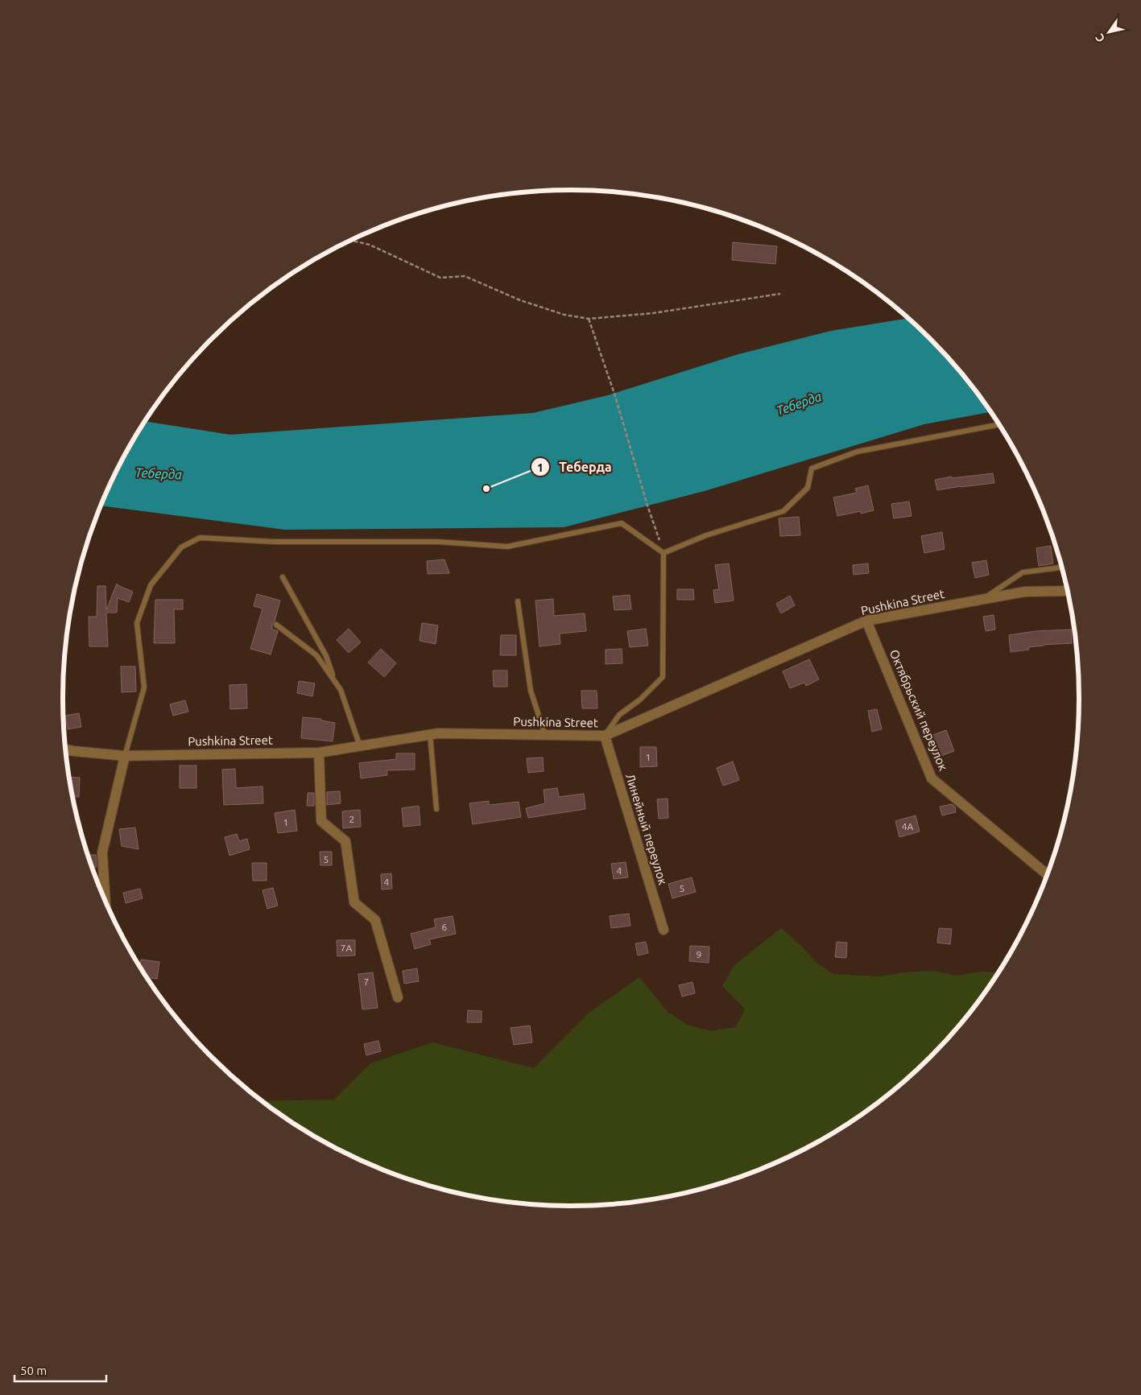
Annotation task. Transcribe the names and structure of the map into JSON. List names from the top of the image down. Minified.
{"streets":{"street":["Pushkina Street","Октябрьский переулок","Линейный переулок"]},"crossings":[["Pushkina Street","Октябрьский переулок"],["Pushkina Street","Линейный переулок"]],"water":["Теберда"],"places":["Теберда"],"house_numbers":["1","2","1","4А","5","4","4","5","6","7А","9","7"],"scale_bar":"50 m","north":"bottom left"}
